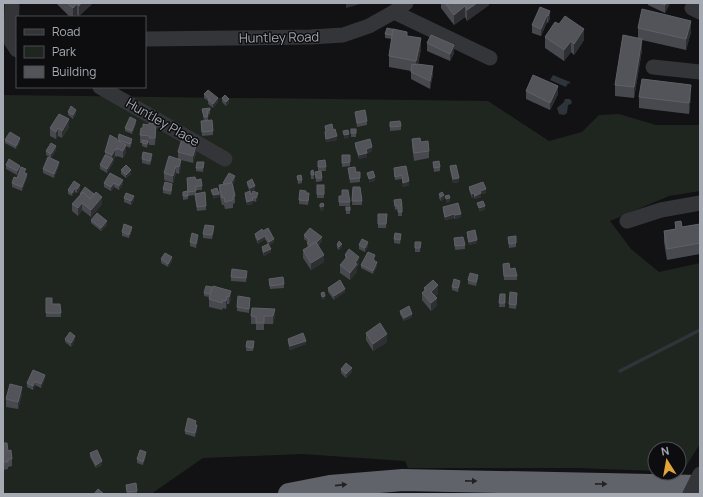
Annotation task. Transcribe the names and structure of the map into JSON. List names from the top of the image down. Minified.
{"streets":{"street":["Huntley Road","Huntley Place"]},"legend":["Road","Park","Building"],"north":"top"}
